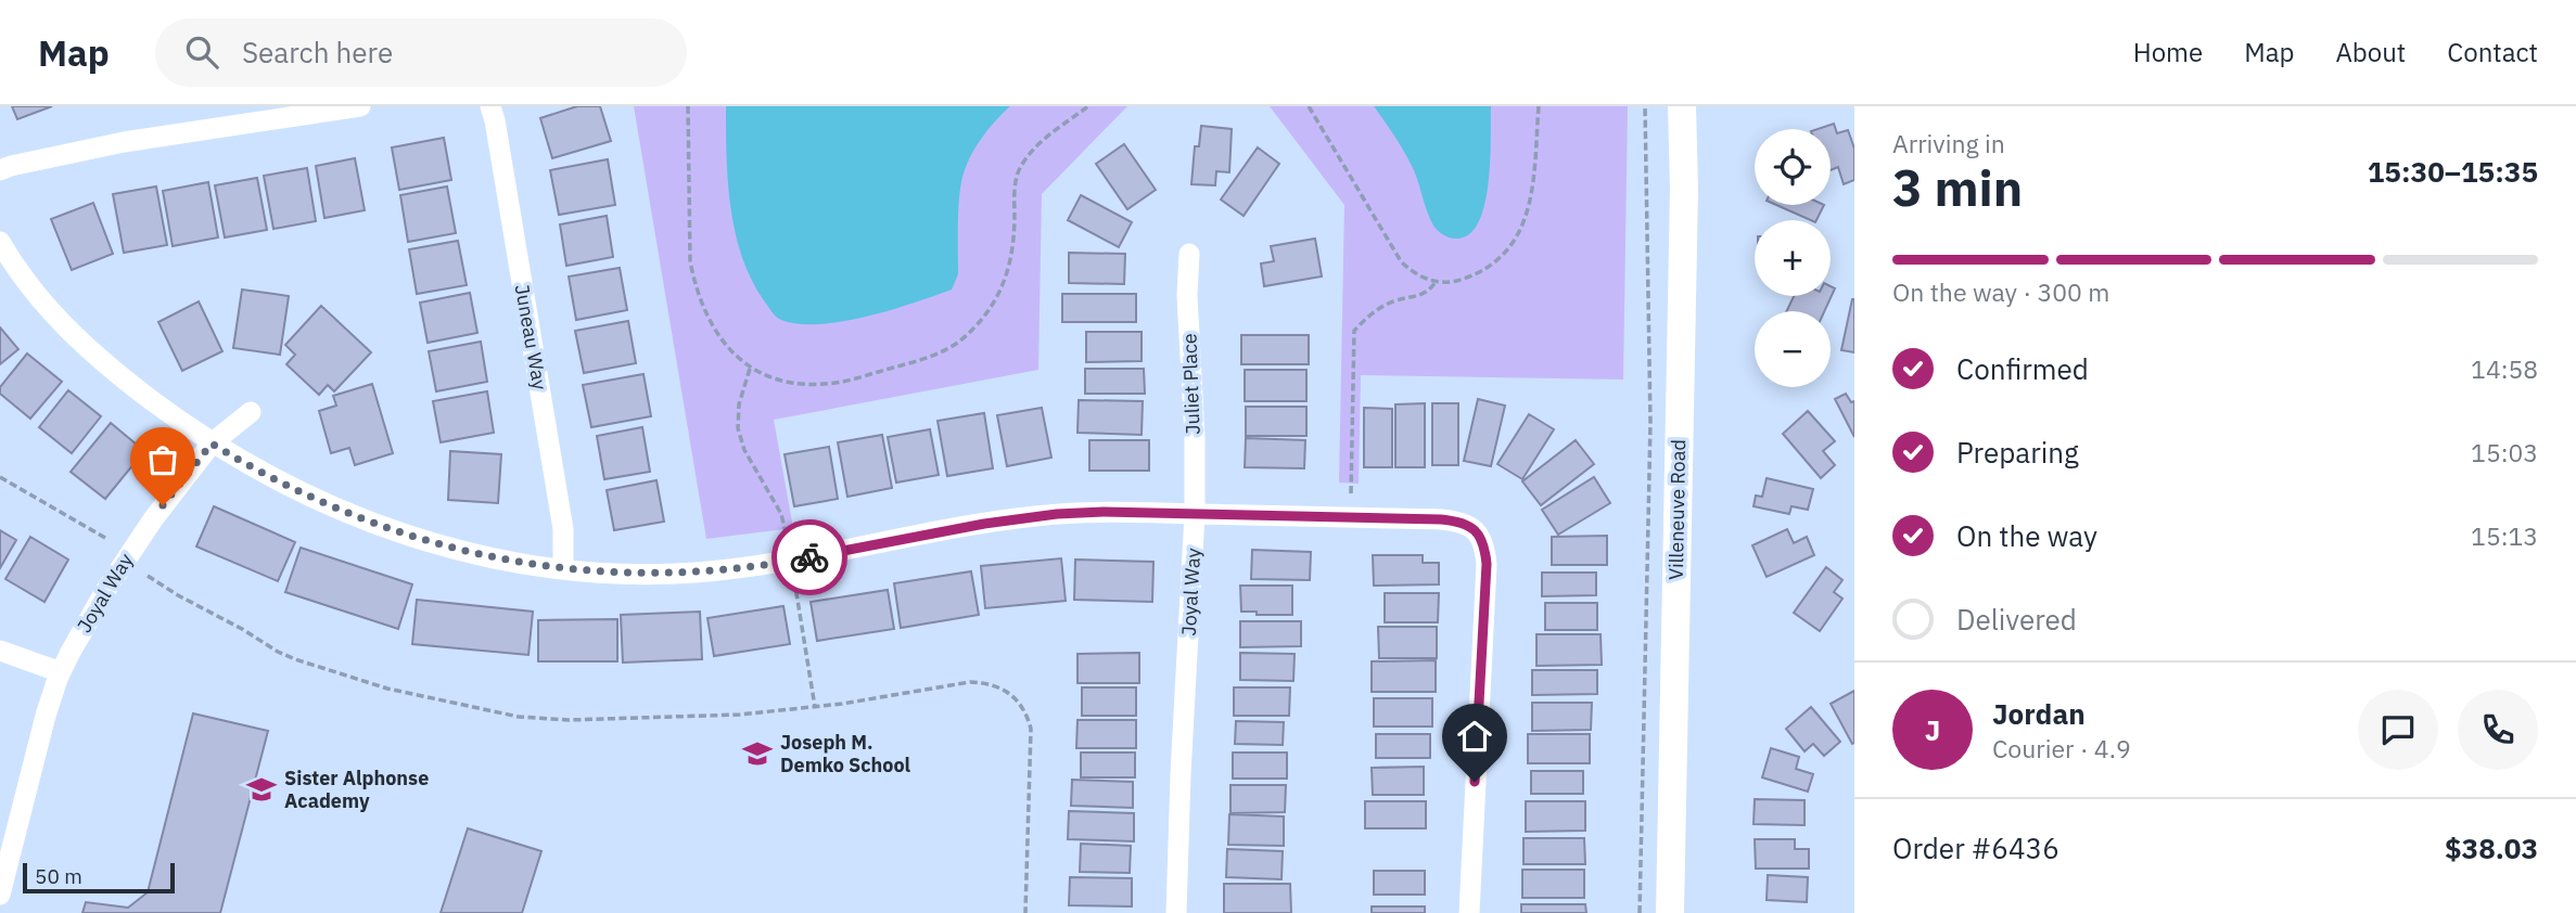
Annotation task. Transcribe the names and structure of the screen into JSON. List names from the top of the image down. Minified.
{"streets":{"main road":["Villeneuve Road"],"street":["Juneau Way","Juliet Place","Joyal Way"]},"crossings":[["Juliet Place","Joyal Way"]],"places":{"school or university":["Joseph M. Demko School","Sister Alphonse Academy"]},"scale_bar":"50 m","page":{"header":"Map","search":"Search here","nav":["Home","Map","About","Contact"],"heading":["3 min","Arriving in","15:30–15:35"],"panel":["Jordan","Courier · 4.9","Order #6436","$38.03"],"map_buttons":["+","−"],"bar":"On the way · 300 m","list":[["Confirmed","14:58"],["Preparing","15:03"],["On the way","15:13"],"Delivered"],"round":"J","scale":"50 m"}}
